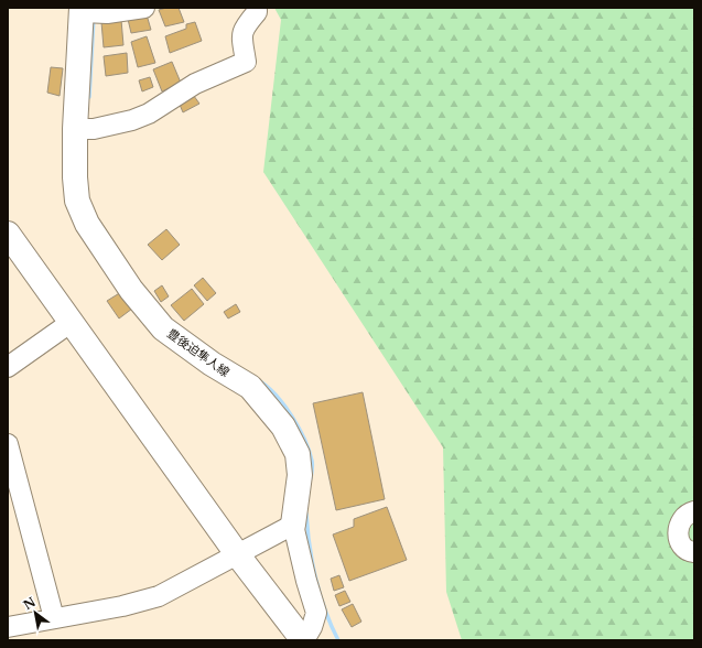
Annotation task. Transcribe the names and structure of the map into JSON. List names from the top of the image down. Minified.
{"streets":{"main road":["豊後迫隼人線"]},"north":"top left"}
